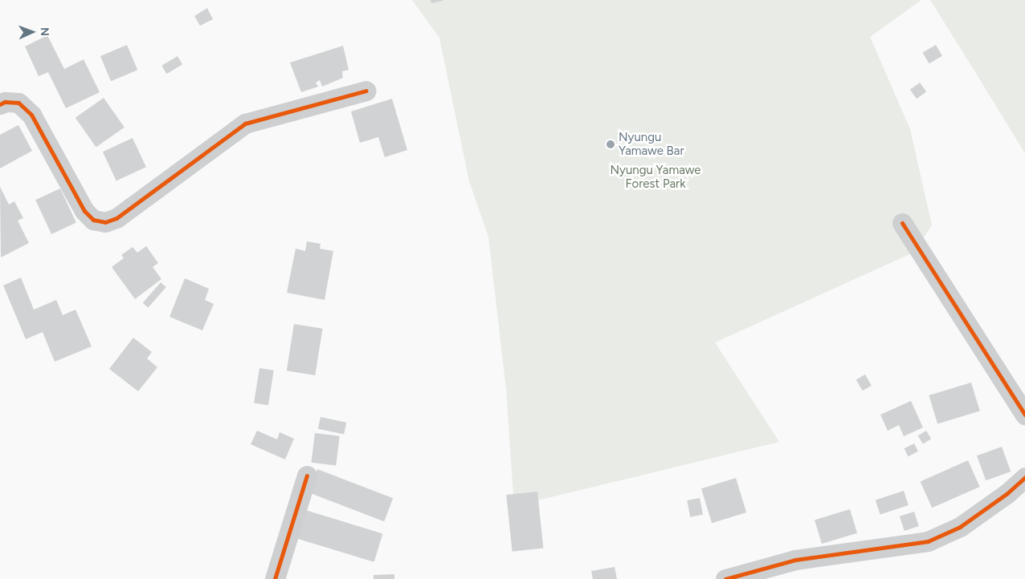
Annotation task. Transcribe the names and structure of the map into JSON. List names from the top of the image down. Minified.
{"parks":["Nyungu Yamawe Forest Park"],"places":["Nyungu Yamawe Bar"],"north":"right"}
